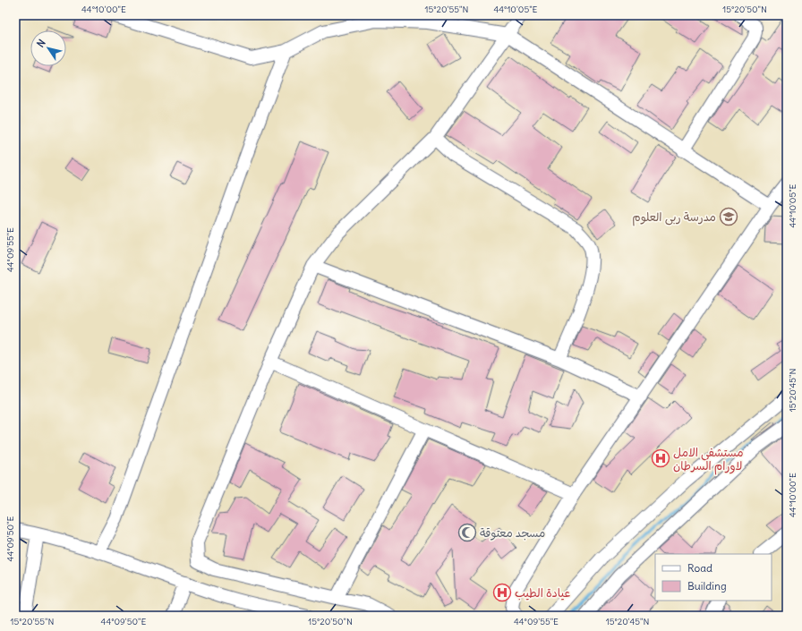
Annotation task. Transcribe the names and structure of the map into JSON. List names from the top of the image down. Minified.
{"places":{"school or university":["مدرسة ربى العلوم"],"hospital":["مستشفى الامل لاورام السرطان","عيادة الطيب"],"mosque":["مسجد معتوقة"]},"legend":["Road","Building"],"north":"top left","coordinates":["44°10'00\"E","15°20'55\"N","44°10'05\"E","15°20'50\"N","44°09'55\"E","15°20'45\"N","44°09'50\"E"]}
